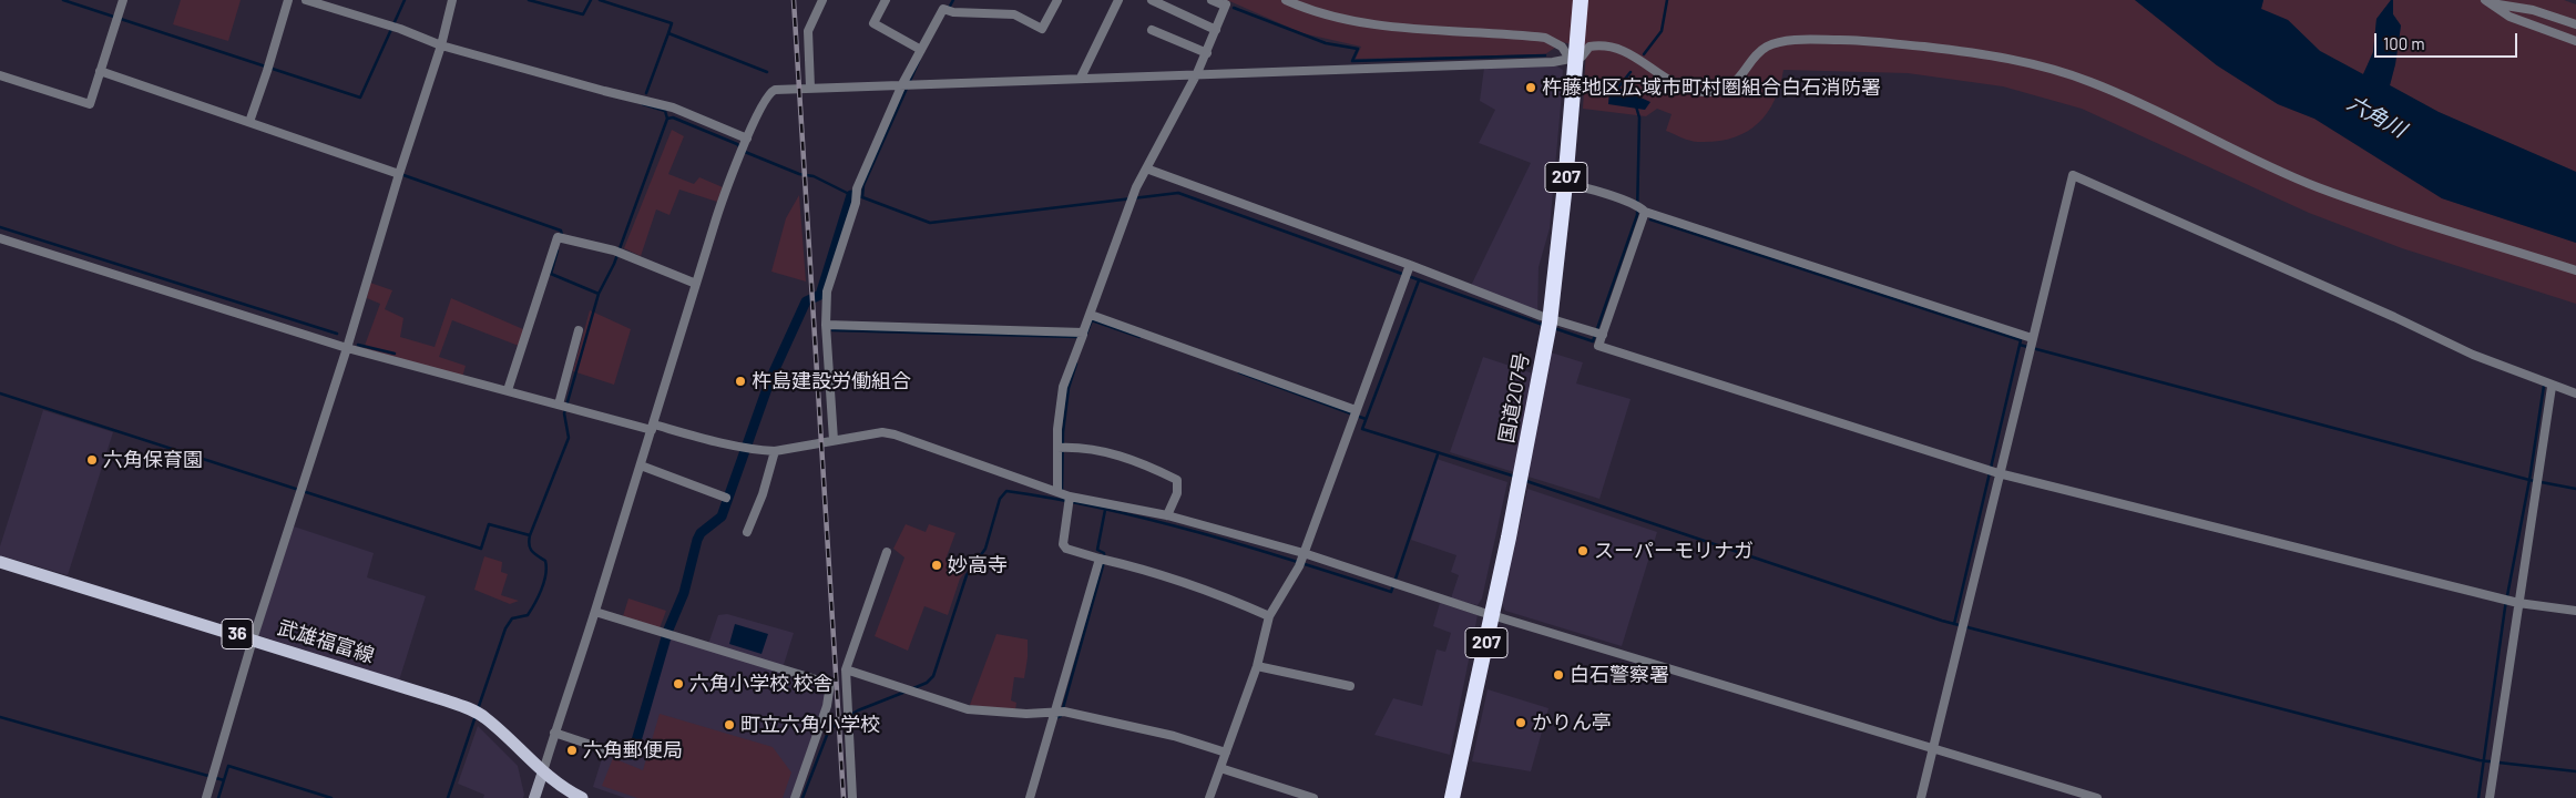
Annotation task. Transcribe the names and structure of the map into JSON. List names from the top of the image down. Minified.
{"streets":{"highway":["207","国道207号"],"main road":["36","武雄福富線"]},"water":["六角川"],"places":["杵藤地区広域市町村圏組合白石消防署","杵島建設労働組合","六角保育園","スーパーモリナガ","妙高寺","白石警察署","六角小学校 校舎","かりん亭","町立六角小学校","六角郵便局"],"scale_bar":"100 m"}
